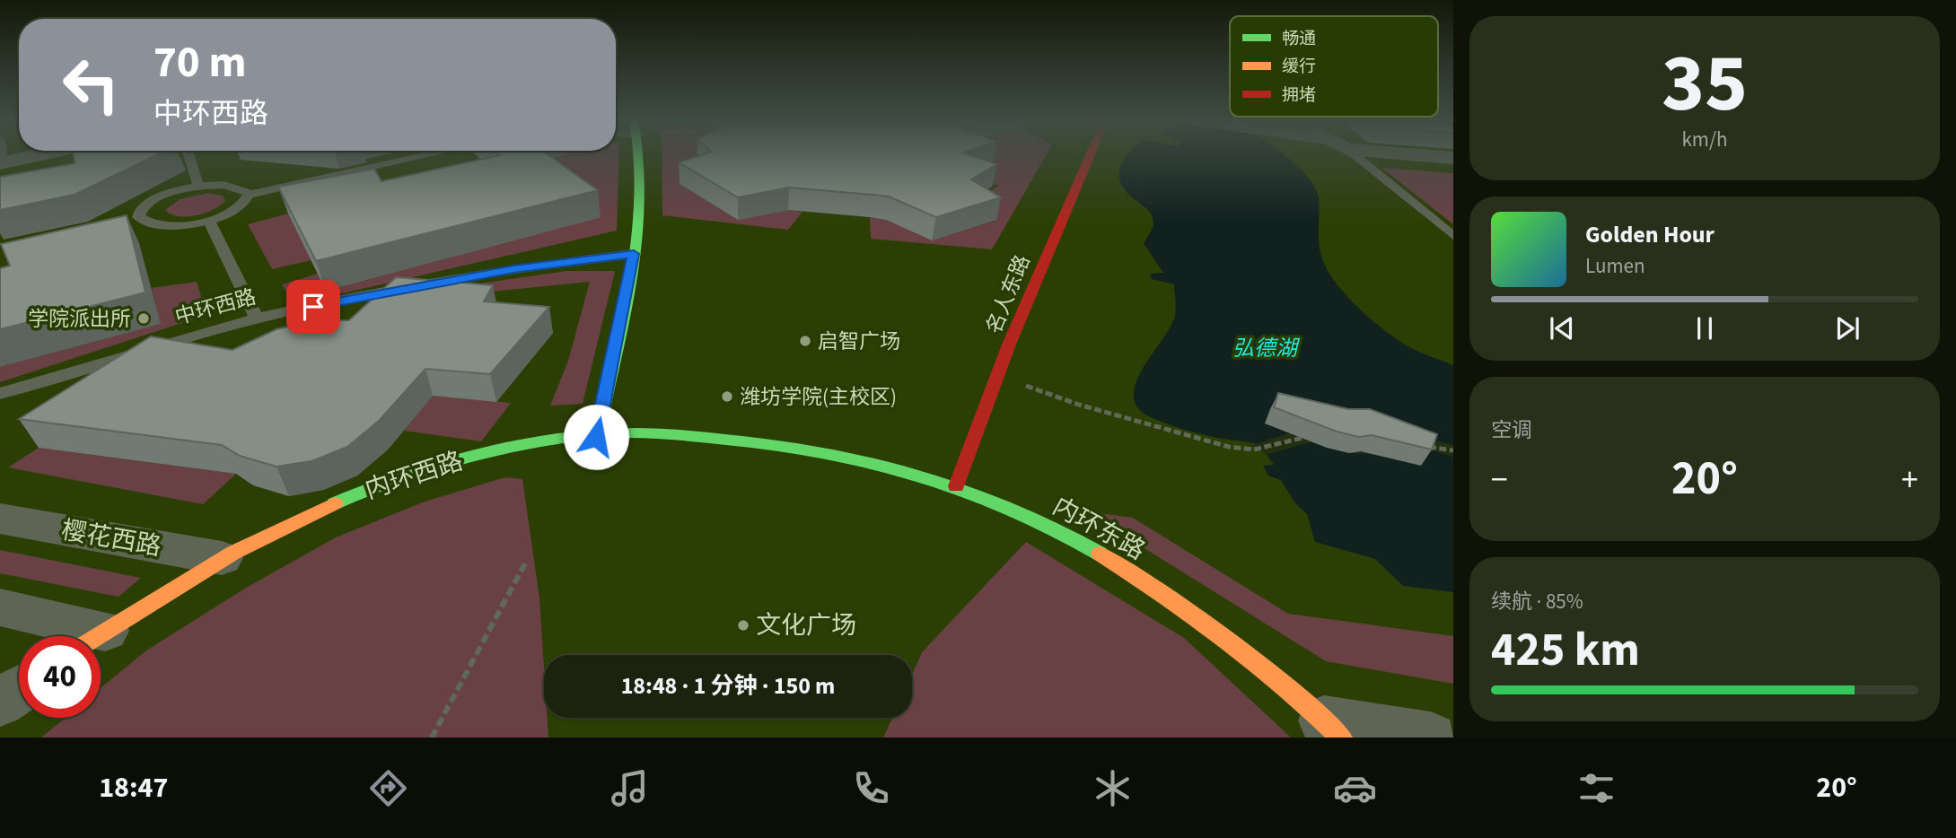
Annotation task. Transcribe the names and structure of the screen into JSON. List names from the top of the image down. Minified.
{"streets":{"street":["名人东路","内环西路","内环东路","樱花西路"],"lane":["中环西路"]},"crossings":[["名人东路","内环东路"],["内环西路","内环东路"],["内环西路","樱花西路"]],"water":["弘德湖"],"places":["学院派出所","启智广场","潍坊学院(主校区)","文化广场"],"legend":["畅通","缓行","拥堵"],"page":{"tile":[["35","km/h"],"空调",["续航 · 85%","425 km"]],"turn":["70 m","中环西路"],"song":["Golden Hour","Lumen"],"heat":["−","20°","+"],"limit":"40","trip":"18:48 · 1 分钟 · 150 m","tabs":["18:47","20°"]}}
